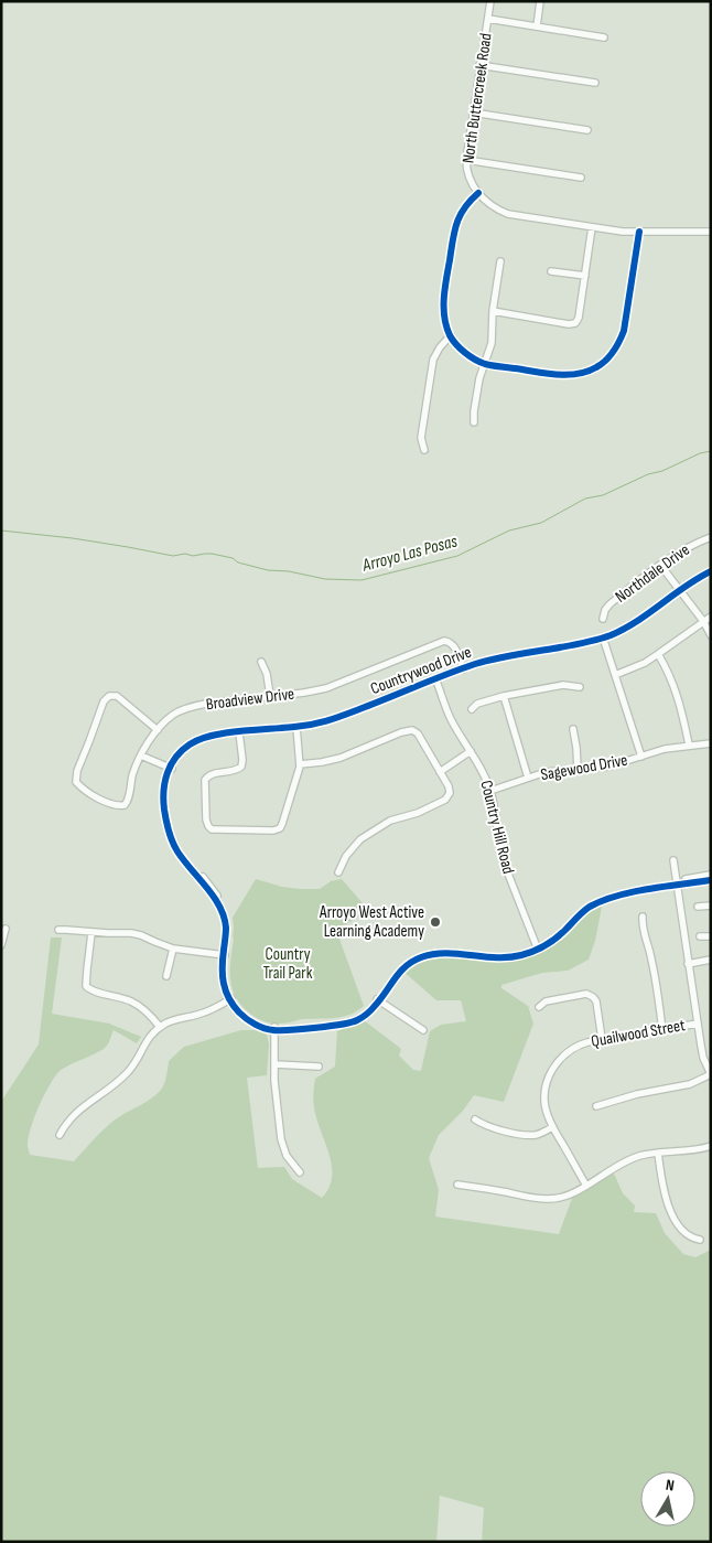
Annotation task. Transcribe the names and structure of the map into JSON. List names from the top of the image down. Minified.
{"streets":{"street":["North Buttercreek Road","Northdale Drive","Countrywood Drive","Broadview Drive","Sagewood Drive","Country Hill Road","Quailwood Street"]},"crossings":[["Countrywood Drive","Broadview Drive"],["Countrywood Drive","Country Hill Road"],["Sagewood Drive","Country Hill Road"]],"water":["Arroyo Las Posas"],"parks":["Country Trail Park"],"places":["Arroyo West Active Learning Academy"],"north":"top"}
